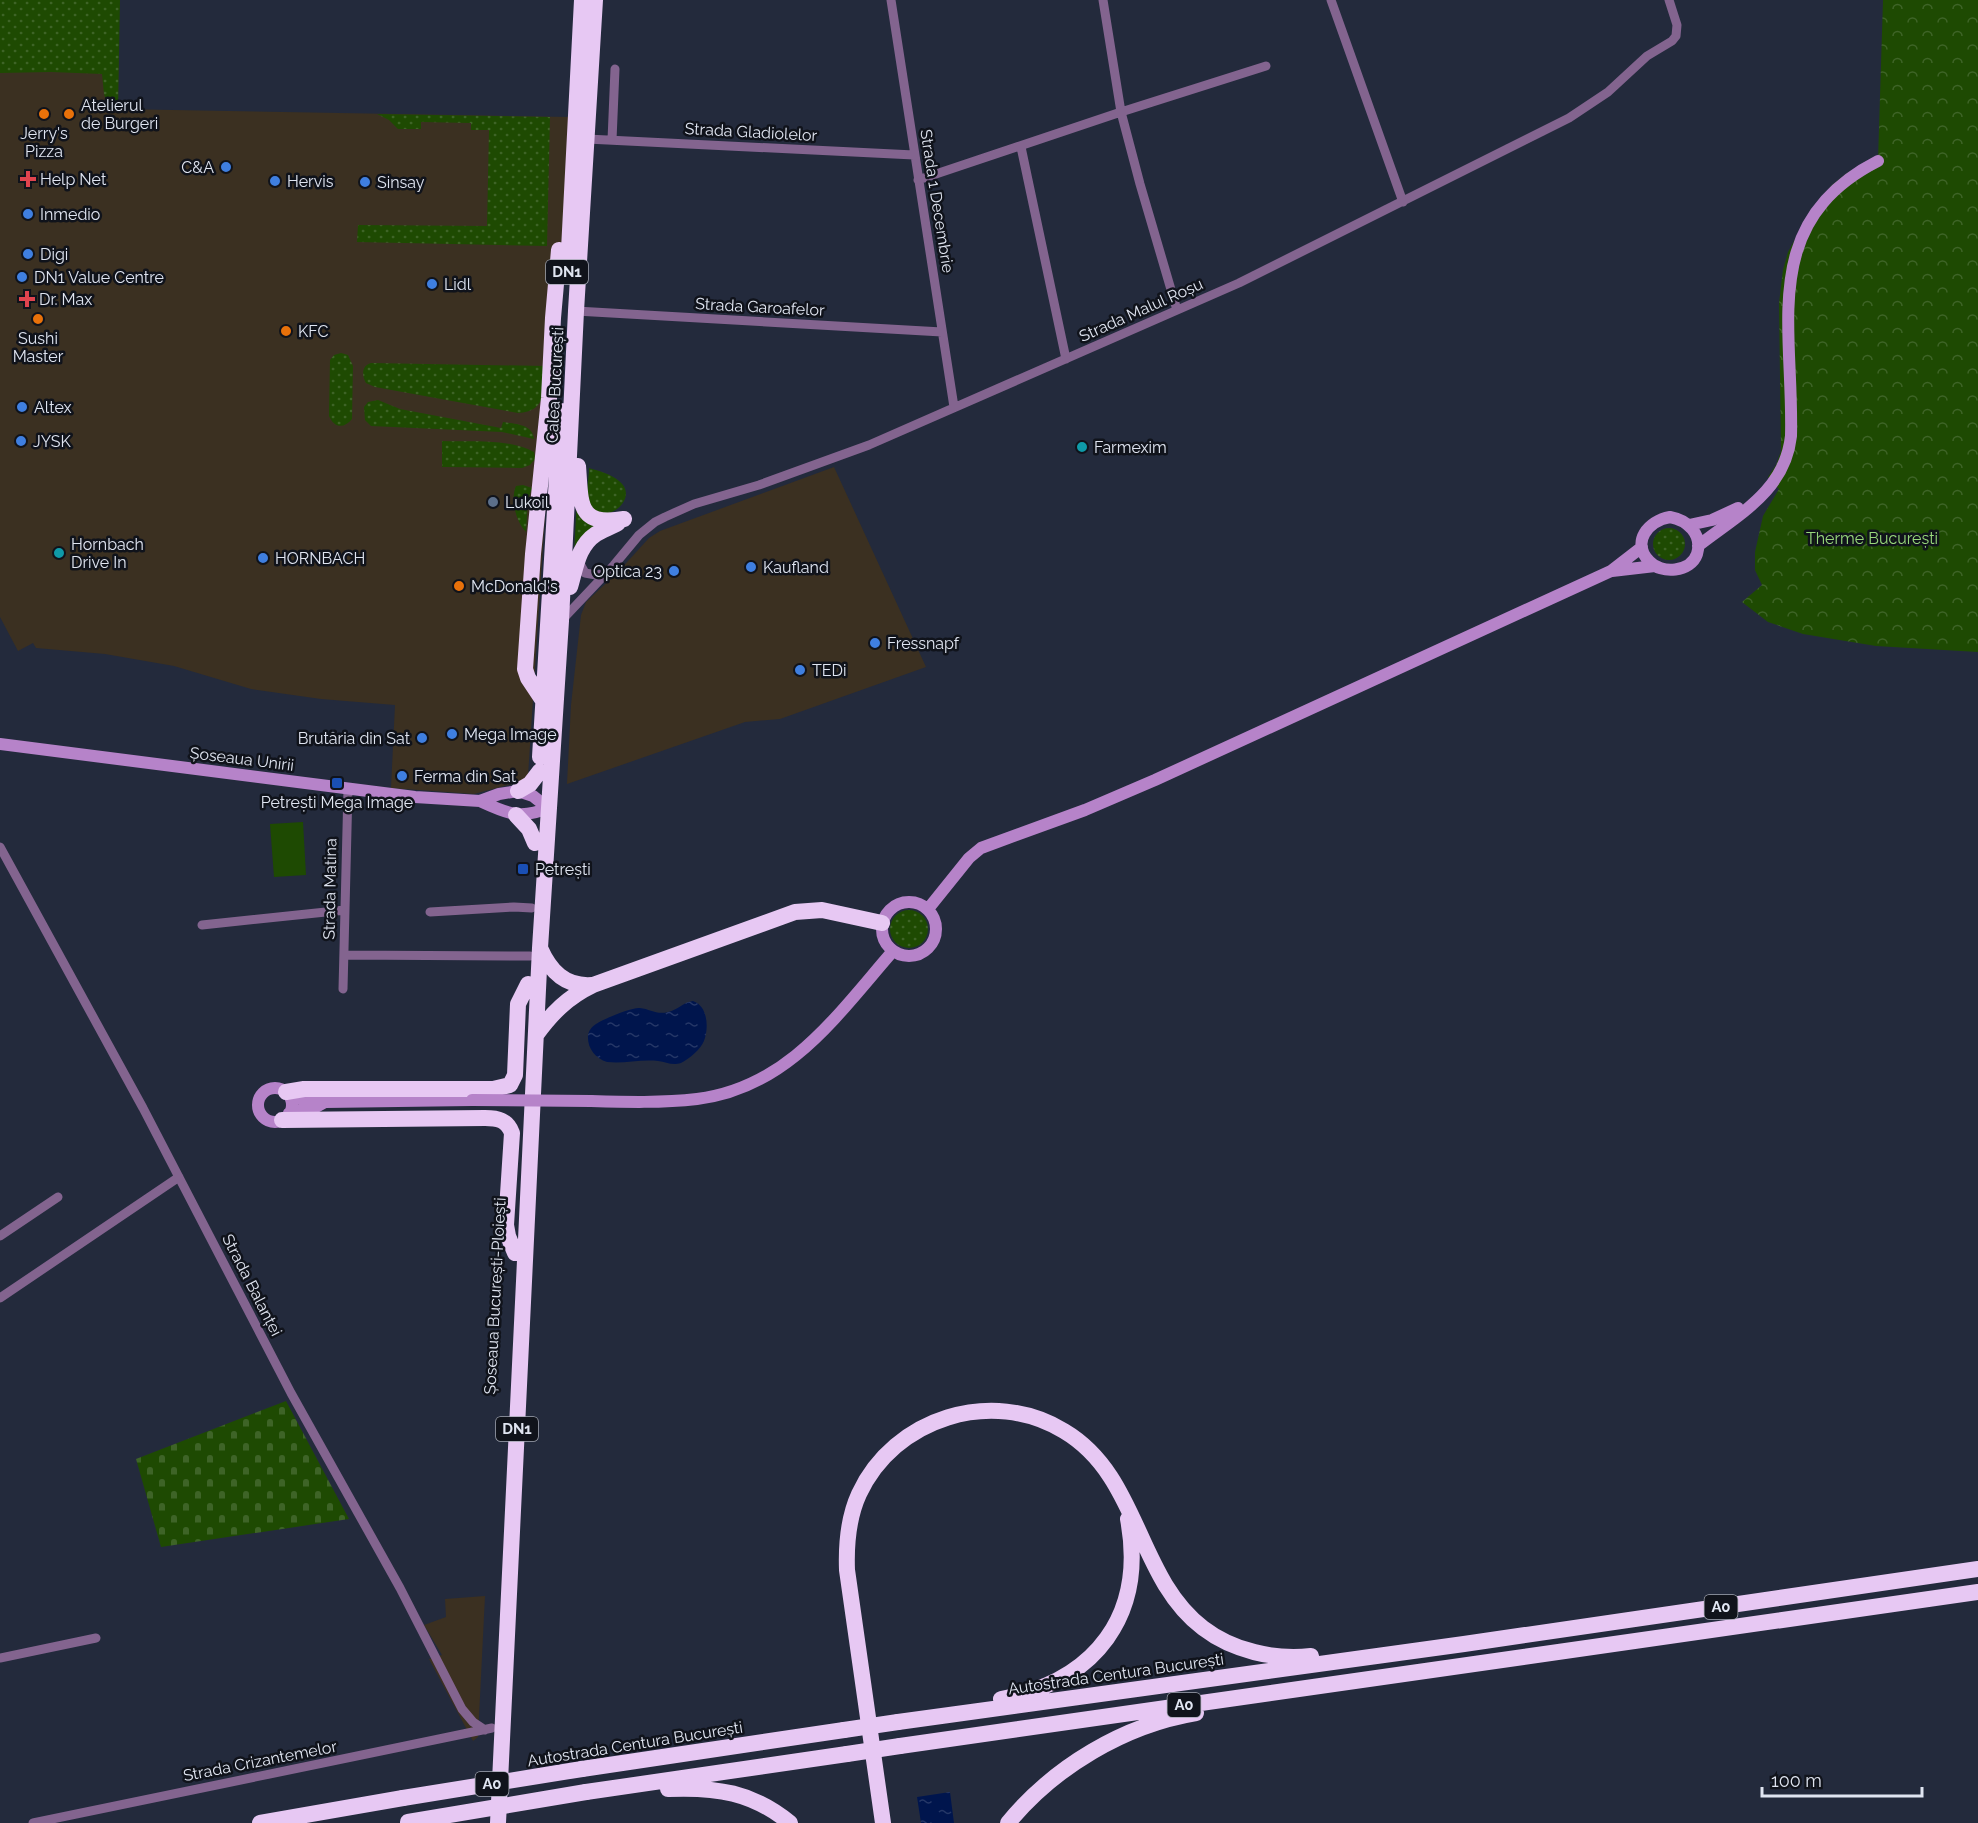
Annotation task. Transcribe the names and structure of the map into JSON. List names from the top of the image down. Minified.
{"streets":{"highway":["DN1","Calea București","Șoseaua București-Ploiești","A0","Autostrada Centura București"],"street":["Strada Gladiolelor","Strada 1 Decembrie","Strada Garoafelor","Strada Malul Roșu","Șoseaua Unirii","Strada Matina","Strada Balanței","Strada Crizantemelor"]},"crossings":[["Strada Gladiolelor","Strada 1 Decembrie"],["Strada Gladiolelor","DN1"],["Strada Gladiolelor","Calea București"],["Strada 1 Decembrie","Strada Garoafelor"],["Strada 1 Decembrie","Strada Malul Roșu"],["DN1","Calea București"],["DN1","Șoseaua București-Ploiești"],["Strada Garoafelor","Calea București"],["Strada Malul Roșu","Calea București"],["Calea București","Șoseaua București-Ploiești"],["Șoseaua Unirii","Strada Matina"],["Strada Balanței","Șoseaua București-Ploiești"],["Strada Balanței","Strada Crizantemelor"],["Șoseaua București-Ploiești","Strada Crizantemelor"]],"parks":["Therme București"],"places":{"other":["Jerry's Pizza","Atelierul de Burgeri","C&A","Hervis","Sinsay","Inmedio","Digi","DN1 Value Centre","Lidl","Sushi Master","KFC","Altex","JYSK","Farmexim","Lukoil","Hornbach Drive In","HORNBACH","Kaufland","Optica 23","McDonald's","Fressnapf","TEDi","Mega Image","Brutăria din Sat","Ferma din Sat"],"health":["Help Net","Dr. Max"],"transit":["Petrești Mega Image","Petrești"]},"scale_bar":"100 m"}
